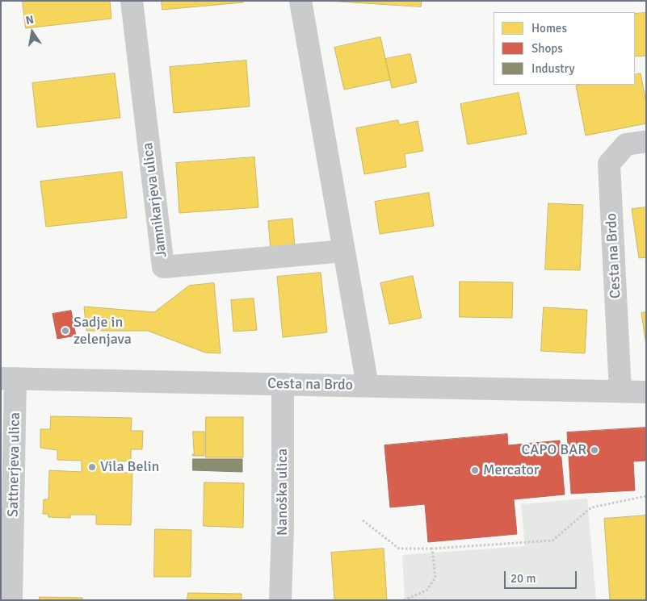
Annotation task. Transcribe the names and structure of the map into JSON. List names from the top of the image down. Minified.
{"streets":{"street":["Jamnikarjeva ulica","Cesta na Brdo","Sattnerjeva ulica","Nanoška ulica"]},"crossings":[["Cesta na Brdo","Sattnerjeva ulica"],["Cesta na Brdo","Nanoška ulica"]],"places":["Sadje in zelenjava","CAPO BAR","Vila Belin","Mercator"],"legend":["Homes","Shops","Industry"],"scale_bar":"20 m","north":"top"}
